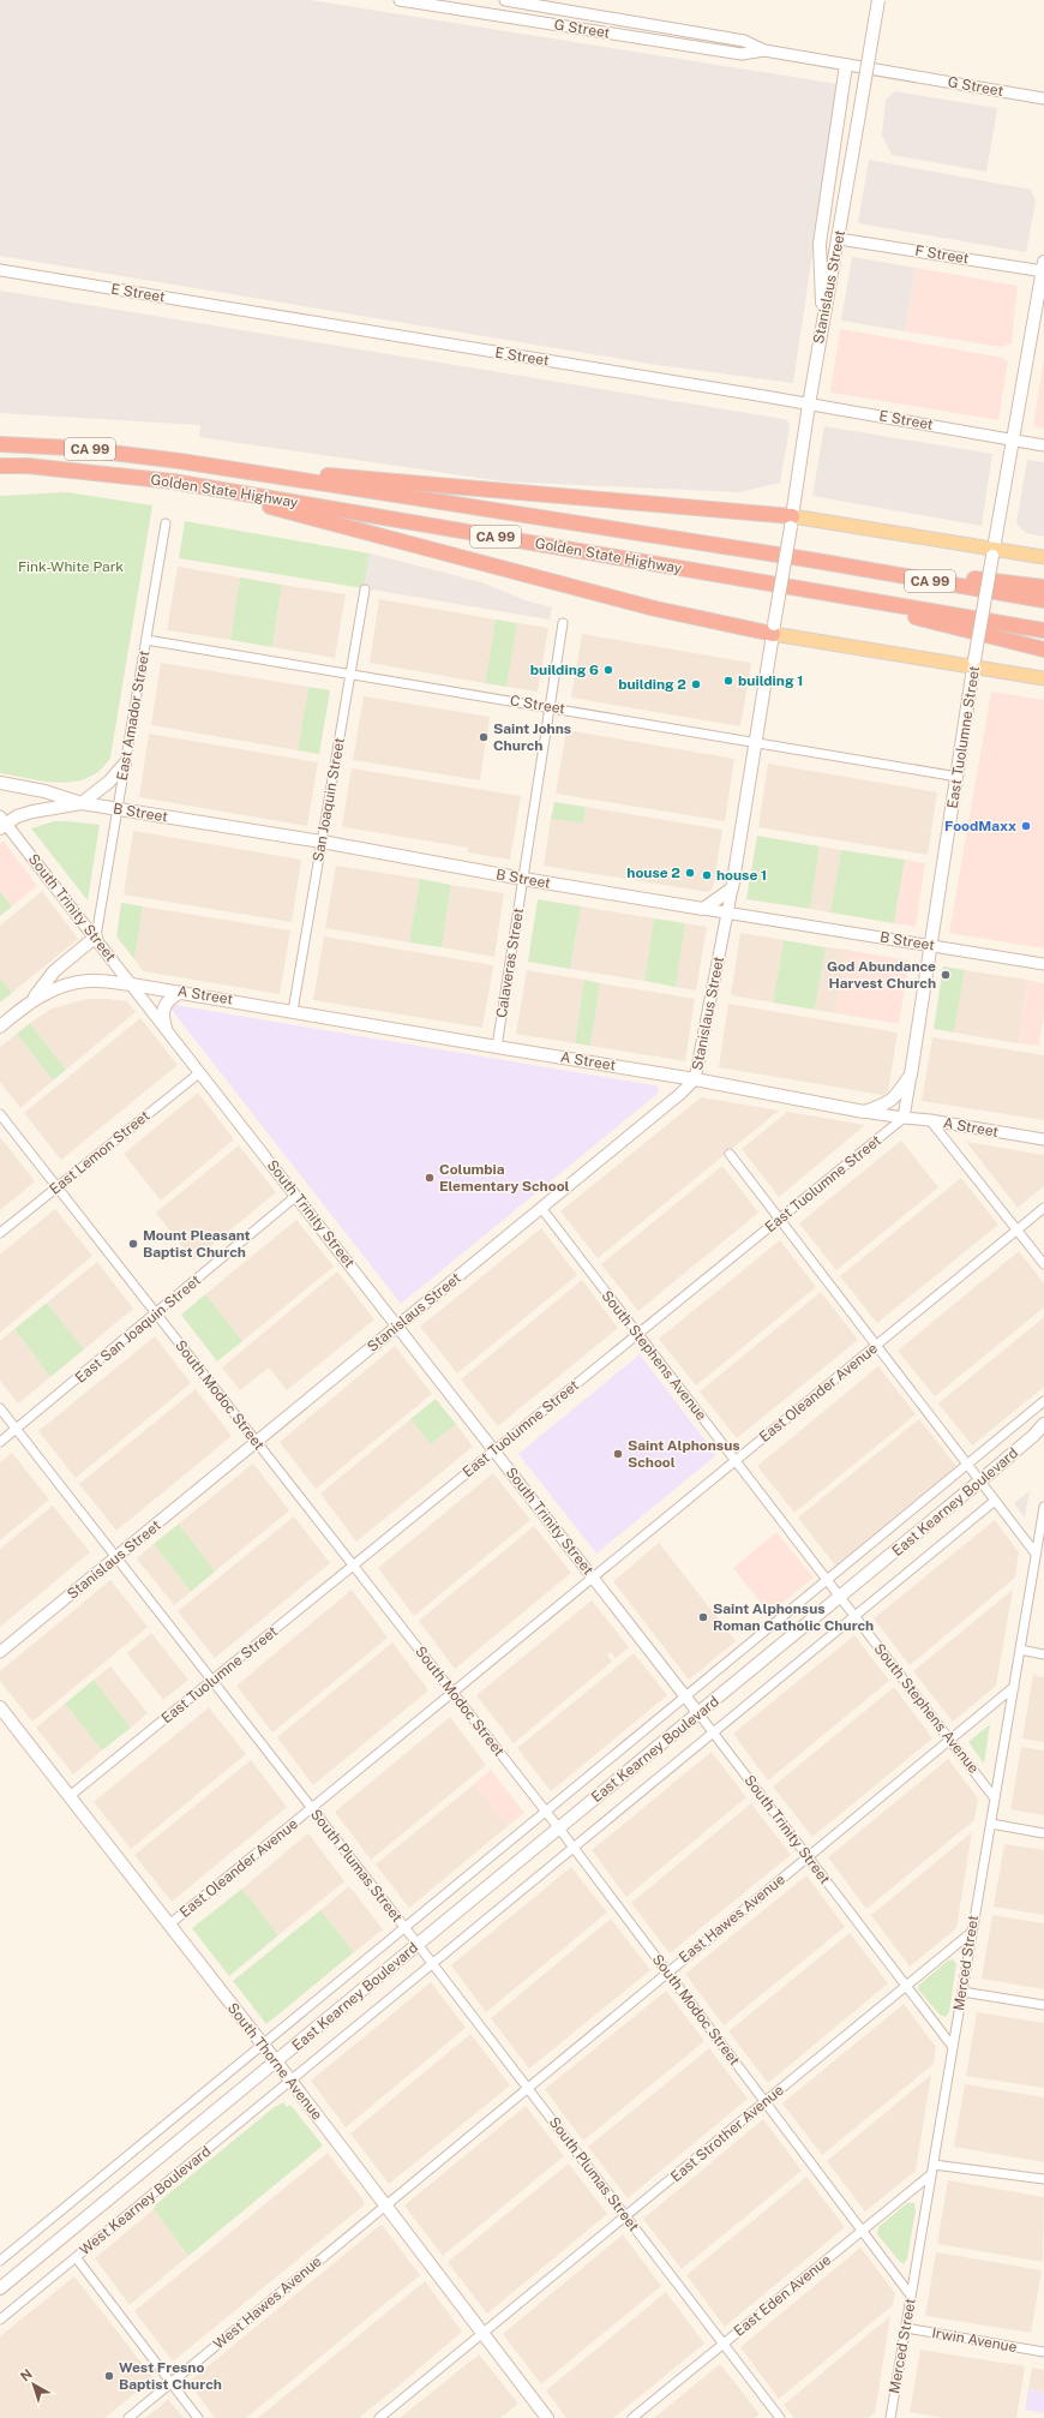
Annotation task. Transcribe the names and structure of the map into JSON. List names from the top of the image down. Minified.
{"streets":{"highway":["CA 99","Golden State Highway"],"main road":["Stanislaus Street","East Tuolumne Street","B Street","A Street","East Kearney Boulevard","South Thorne Avenue","West Kearney Boulevard"],"street":["G Street","F Street","E Street","C Street","East Amador Street","San Joaquin Street","South Trinity Street","Calaveras Street","East Lemon Street","East San Joaquin Street","South Stephens Avenue","East Oleander Avenue","South Modoc Street","South Plumas Street","East Hawes Avenue","Merced Street","East Strother Avenue","East Eden Avenue","West Hawes Avenue","Irwin Avenue"]},"crossings":[["F Street","Stanislaus Street"],["F Street","East Tuolumne Street"],["Stanislaus Street","E Street"],["Stanislaus Street","C Street"],["Stanislaus Street","B Street"],["Stanislaus Street","South Trinity Street"],["Stanislaus Street","A Street"],["Stanislaus Street","South Stephens Avenue"],["Stanislaus Street","South Modoc Street"],["Stanislaus Street","South Plumas Street"],["E Street","East Tuolumne Street"],["C Street","East Amador Street"],["C Street","East Tuolumne Street"],["C Street","San Joaquin Street"],["C Street","Calaveras Street"],["East Amador Street","B Street"],["East Amador Street","South Trinity Street"],["East Tuolumne Street","B Street"],["East Tuolumne Street","South Trinity Street"],["East Tuolumne Street","A Street"],["East Tuolumne Street","South Stephens Avenue"],["East Tuolumne Street","South Modoc Street"],["East Tuolumne Street","South Plumas Street"],["East Tuolumne Street","South Thorne Avenue"],["San Joaquin Street","B Street"],["San Joaquin Street","A Street"],["B Street","South Trinity Street"],["B Street","Calaveras Street"],["South Trinity Street","A Street"],["South Trinity Street","East Lemon Street"],["South Trinity Street","East San Joaquin Street"],["South Trinity Street","East Oleander Avenue"],["South Trinity Street","East Kearney Boulevard"],["South Trinity Street","East Hawes Avenue"],["South Trinity Street","Merced Street"],["South Trinity Street","East Strother Avenue"],["Calaveras Street","A Street"],["East Lemon Street","South Modoc Street"],["East San Joaquin Street","South Modoc Street"],["East San Joaquin Street","South Plumas Street"],["South Stephens Avenue","East Oleander Avenue"],["South Stephens Avenue","East Kearney Boulevard"],["South Stephens Avenue","East Hawes Avenue"],["South Stephens Avenue","Merced Street"],["East Oleander Avenue","South Modoc Street"],["East Oleander Avenue","South Plumas Street"],["East Oleander Avenue","South Thorne Avenue"],["South Modoc Street","East Kearney Boulevard"],["South Modoc Street","East Hawes Avenue"],["South Modoc Street","Merced Street"],["South Modoc Street","East Strother Avenue"],["South Modoc Street","East Eden Avenue"],["East Kearney Boulevard","South Plumas Street"],["East Kearney Boulevard","South Thorne Avenue"],["East Kearney Boulevard","West Kearney Boulevard"],["South Plumas Street","East Hawes Avenue"],["South Plumas Street","East Strother Avenue"],["South Plumas Street","East Eden Avenue"],["East Hawes Avenue","Merced Street"],["East Hawes Avenue","South Thorne Avenue"],["East Hawes Avenue","West Hawes Avenue"],["Merced Street","East Strother Avenue"],["Merced Street","East Eden Avenue"],["Merced Street","Irwin Avenue"],["South Thorne Avenue","East Strother Avenue"],["South Thorne Avenue","West Kearney Boulevard"],["South Thorne Avenue","West Hawes Avenue"]],"parks":["Fink-White Park"],"places":["building 6","building 1","building 2","Saint Johns Church","FoodMaxx","house 2","house 1","God Abundance Harvest Church","Columbia Elementary School","Mount Pleasant Baptist Church","Saint Alphonsus School","Saint Alphonsus Roman Catholic Church","West Fresno Baptist Church"],"north":"top left"}
